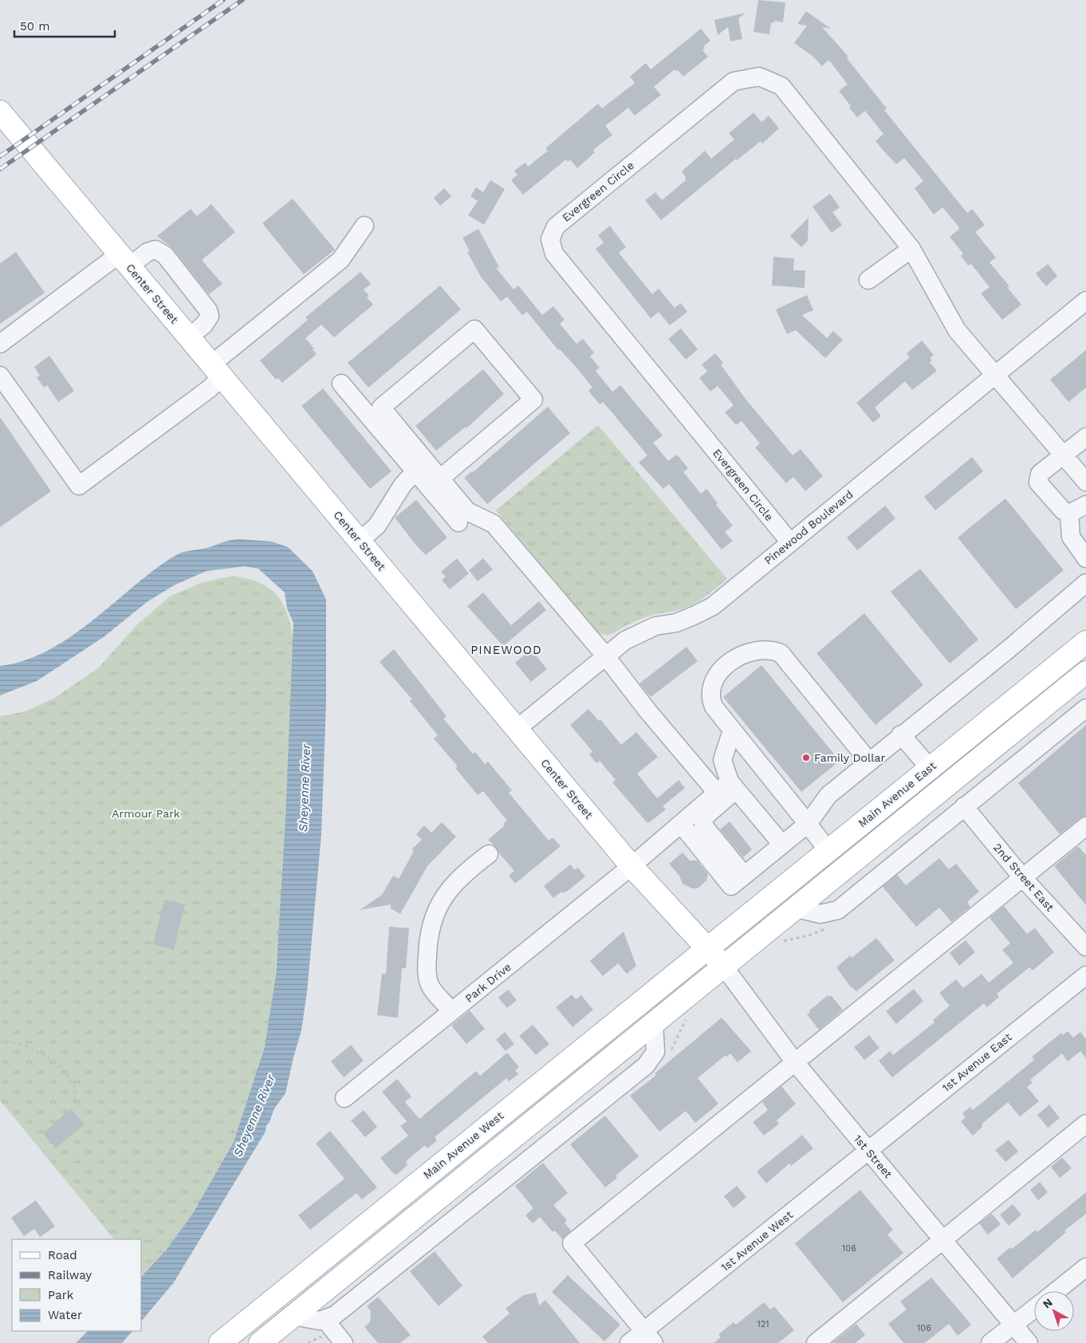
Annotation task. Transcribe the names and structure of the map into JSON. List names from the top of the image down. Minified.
{"streets":{"main road":["Center Street","Main Avenue East","Main Avenue West"],"street":["Evergreen Circle","Pinewood Boulevard","2nd Street East","Park Drive","1st Avenue East","1st Street","1st Avenue West"]},"crossings":[["Evergreen Circle","Pinewood Boulevard"],["Center Street","Pinewood Boulevard"],["Center Street","Main Avenue East"],["Center Street","Park Drive"],["Center Street","Main Avenue West"],["Center Street","1st Street"],["Main Avenue East","Main Avenue West"],["1st Avenue East","1st Street"],["1st Avenue East","1st Avenue West"],["1st Street","1st Avenue West"]],"districts":["PINEWOOD"],"water":["Sheyenne River"],"parks":["Armour Park"],"places":["Family Dollar"],"house_numbers":["106","121","106"],"legend":["Road","Railway","Park","Water"],"scale_bar":"50 m","north":"top left"}
